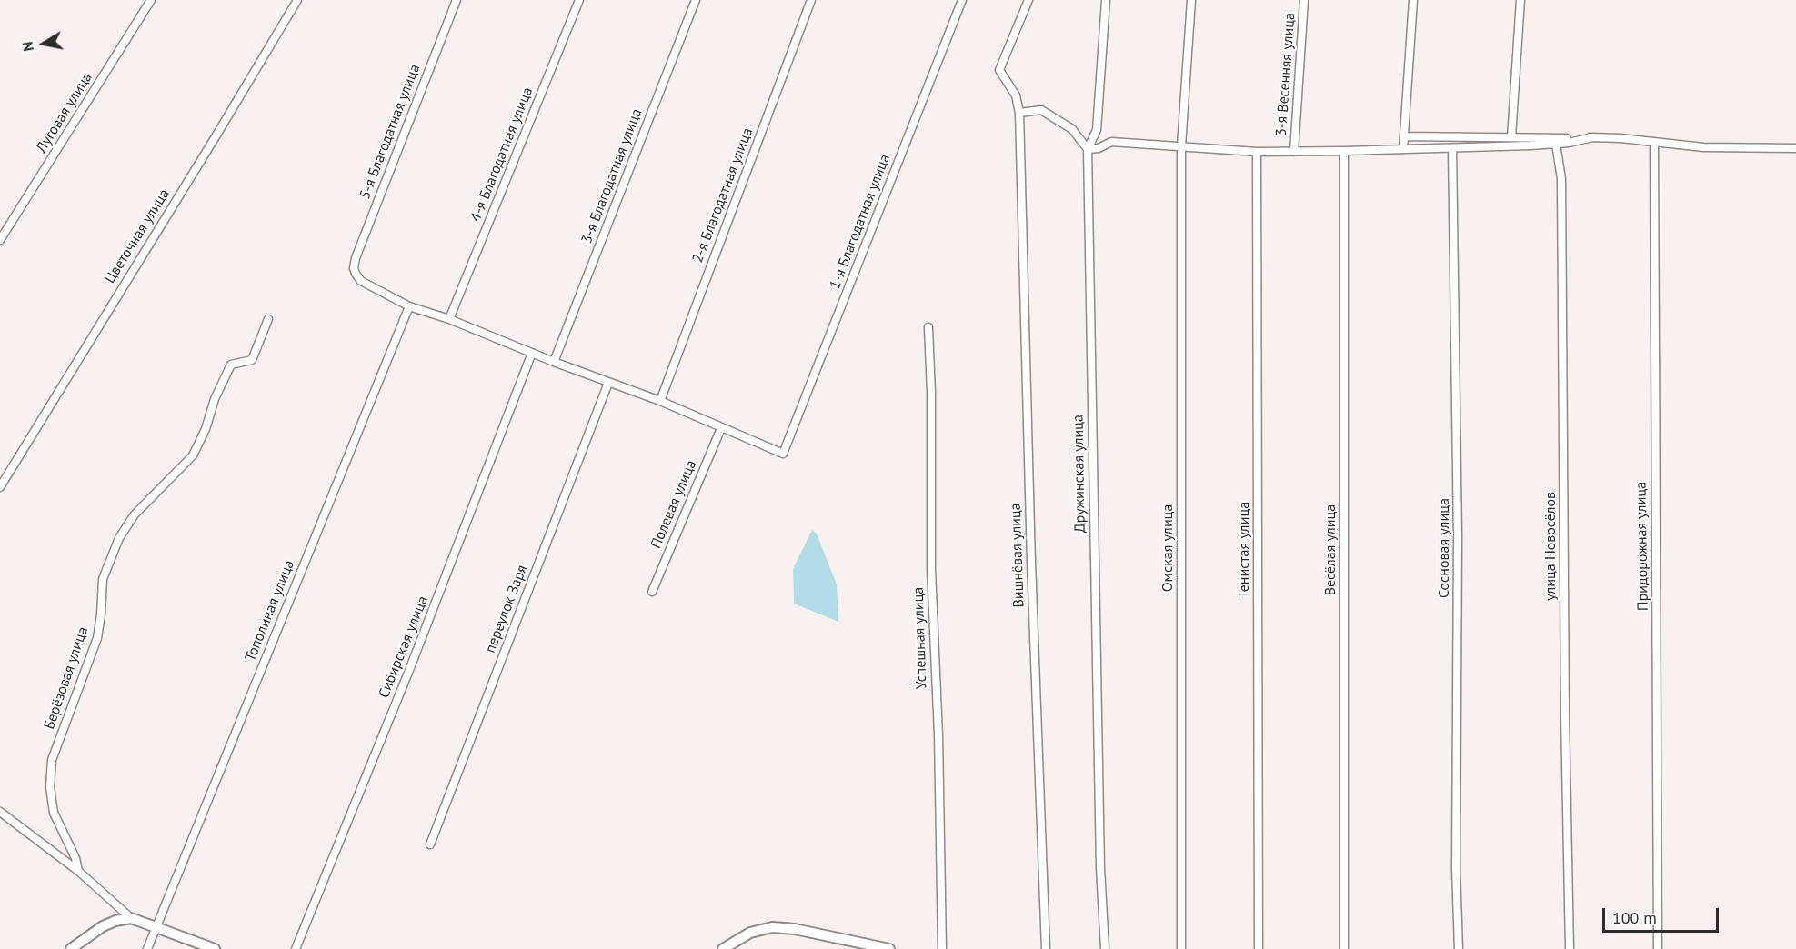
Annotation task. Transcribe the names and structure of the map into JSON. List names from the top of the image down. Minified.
{"streets":{"street":["3-я Весенняя улица","Луговая улица","5-я Благодатная улица","4-я Благодатная улица","3-я Благодатная улица","2-я Благодатная улица","1-я Благодатная улица","Цветочная улица","Дружинская улица","Полевая улица","улица Новосёлов","Придорожная улица","Омская улица","Сосновая улица","Тенистая улица","Весёлая улица","Вишнёвая улица","переулок Заря","Тополиная улица","Успешная улица","Сибирская улица","Берёзовая улица"]},"crossings":[["5-я Благодатная улица","Тополиная улица"],["1-я Благодатная улица","Полевая улица"]],"scale_bar":"100 m","north":"left"}
